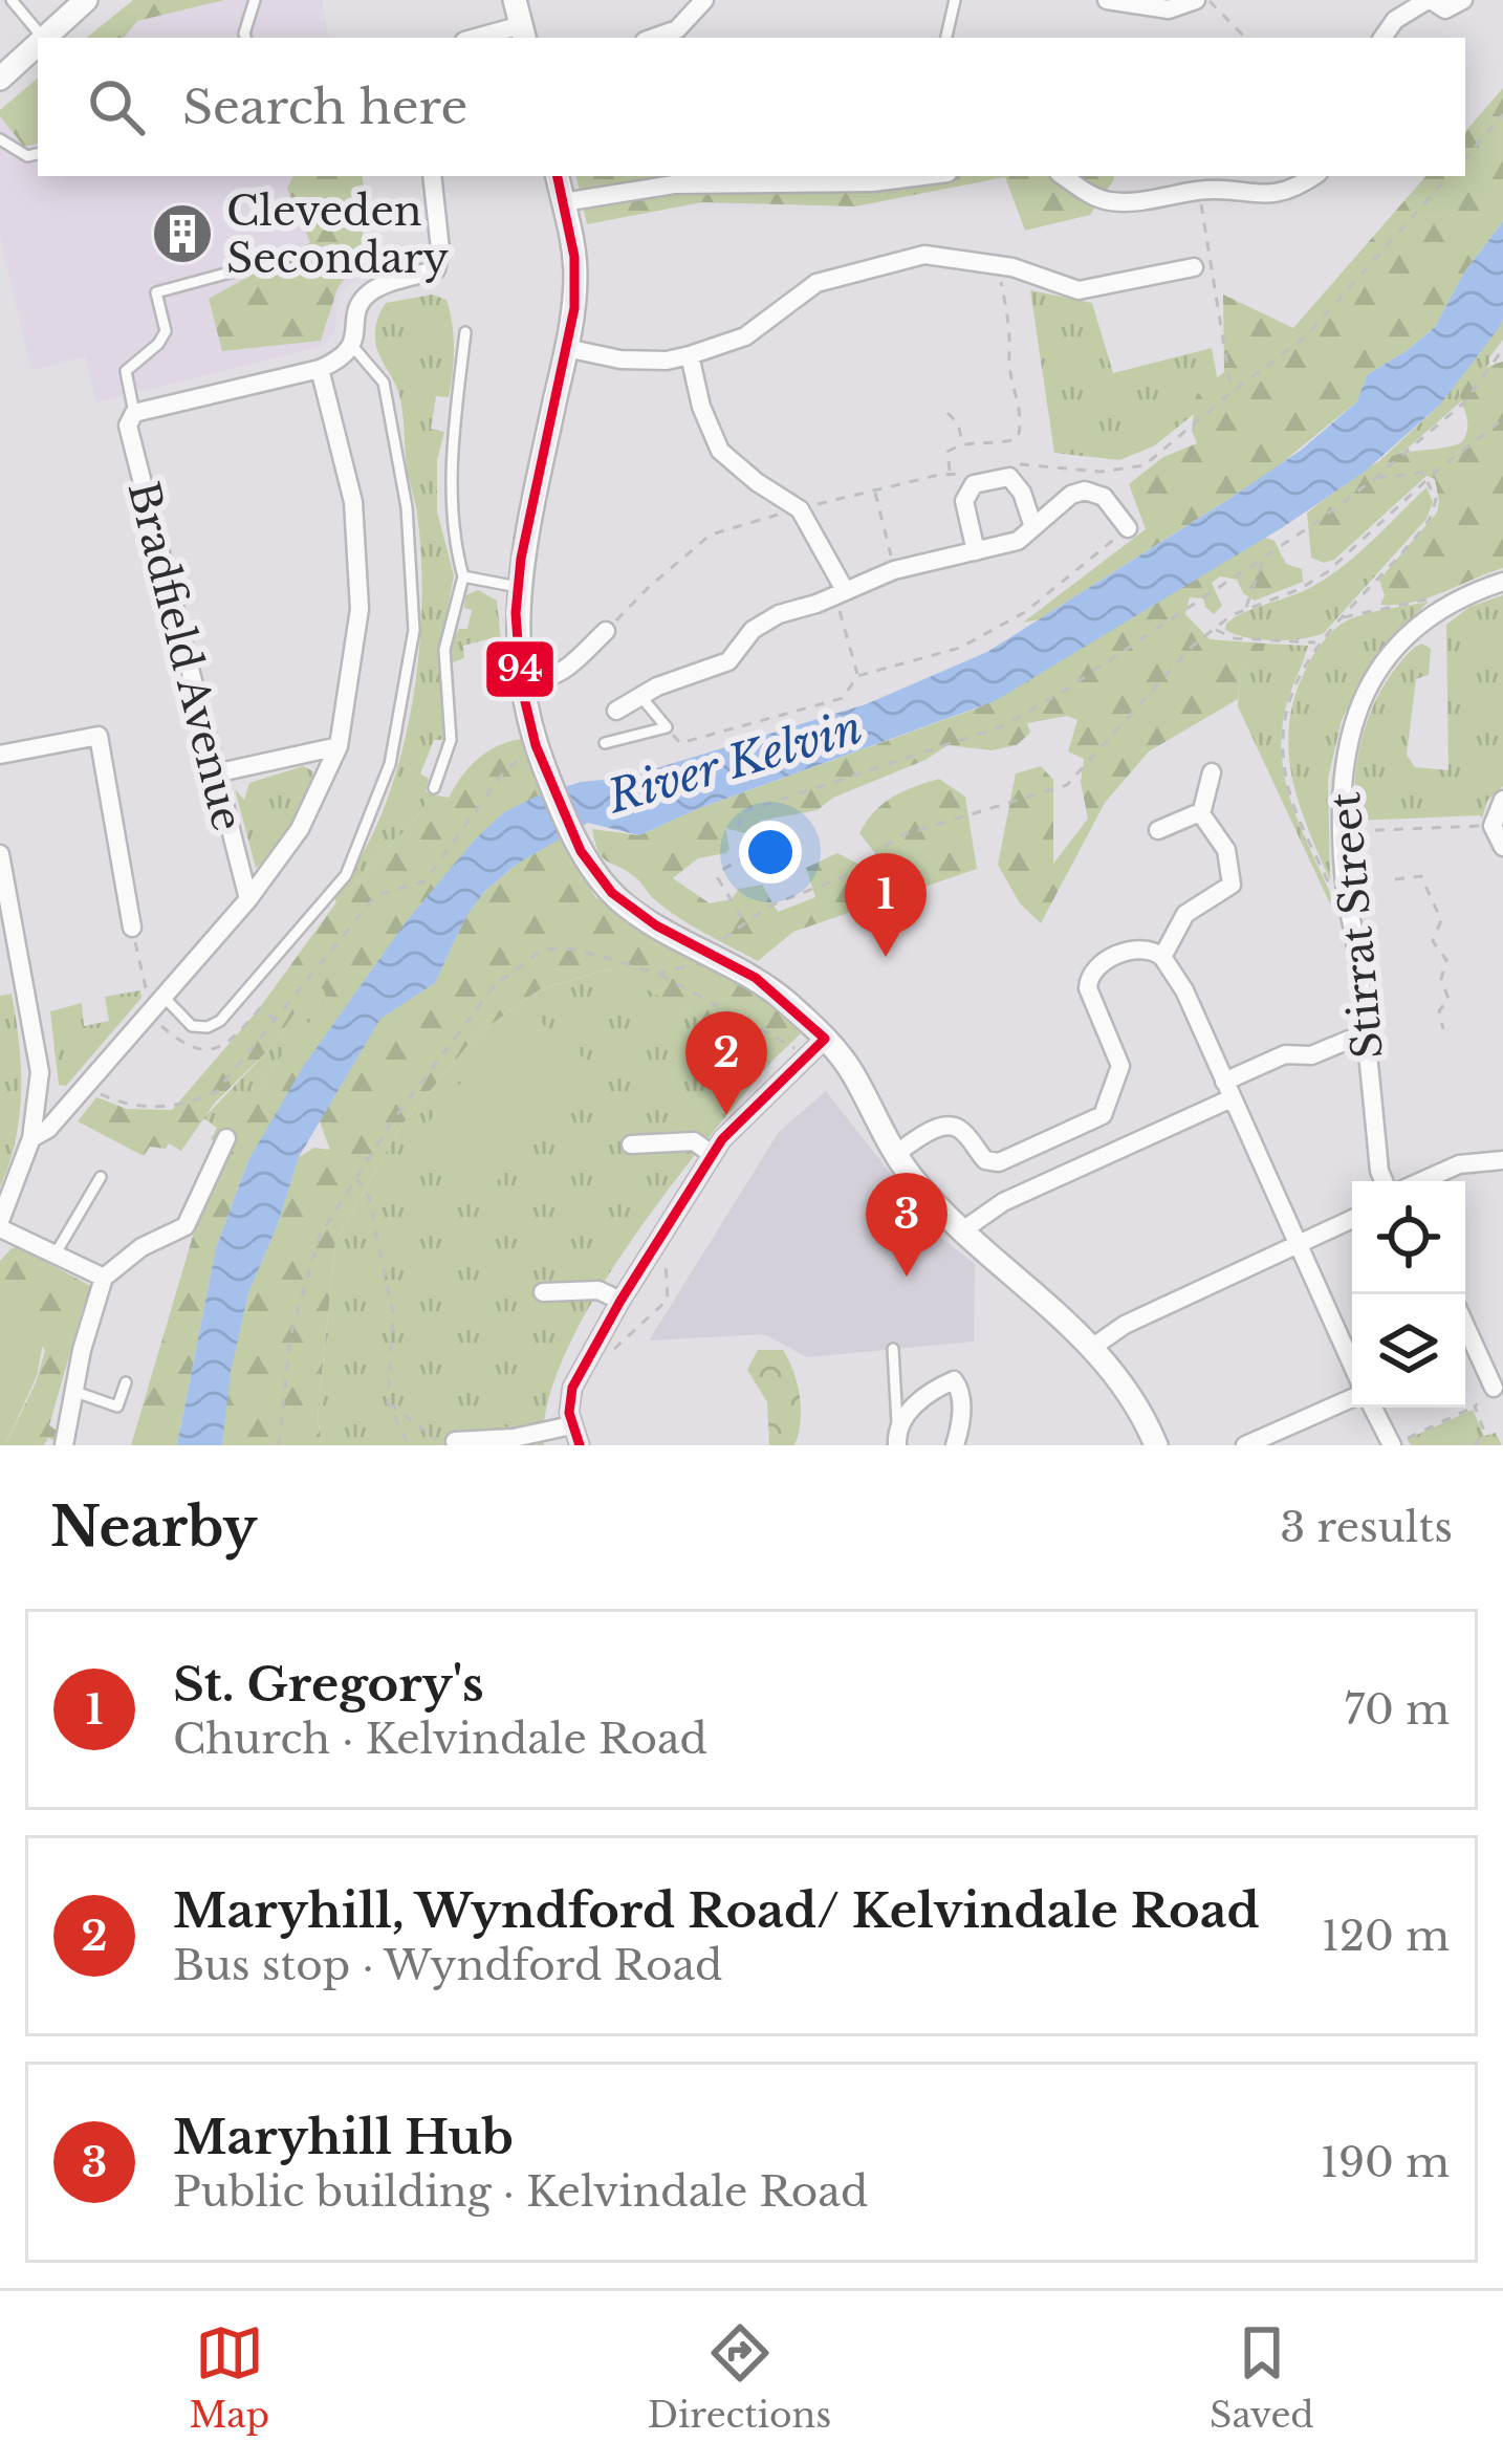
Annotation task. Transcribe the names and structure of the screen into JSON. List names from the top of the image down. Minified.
{"streets":{"street":["Bradfield Avenue","Stirrat Street"]},"water":["River Kelvin"],"places":{"building":["Cleveden Secondary"]},"lines":["transit line 94"],"page":{"search":"Search here","pins":["1","2","3"],"heading":["Nearby","3 results"],"list":[{"mark":"1","name":"St. Gregory's","note":"Church · Kelvindale Road","value":"70 m"},{"mark":"2","name":"Maryhill, Wyndford Road/ Kelvindale Road","note":"Bus stop · Wyndford Road","value":"120 m"},{"mark":"3","name":"Maryhill Hub","note":"Public building · Kelvindale Road","value":"190 m"}],"nav":["Map","Directions","Saved"]}}
